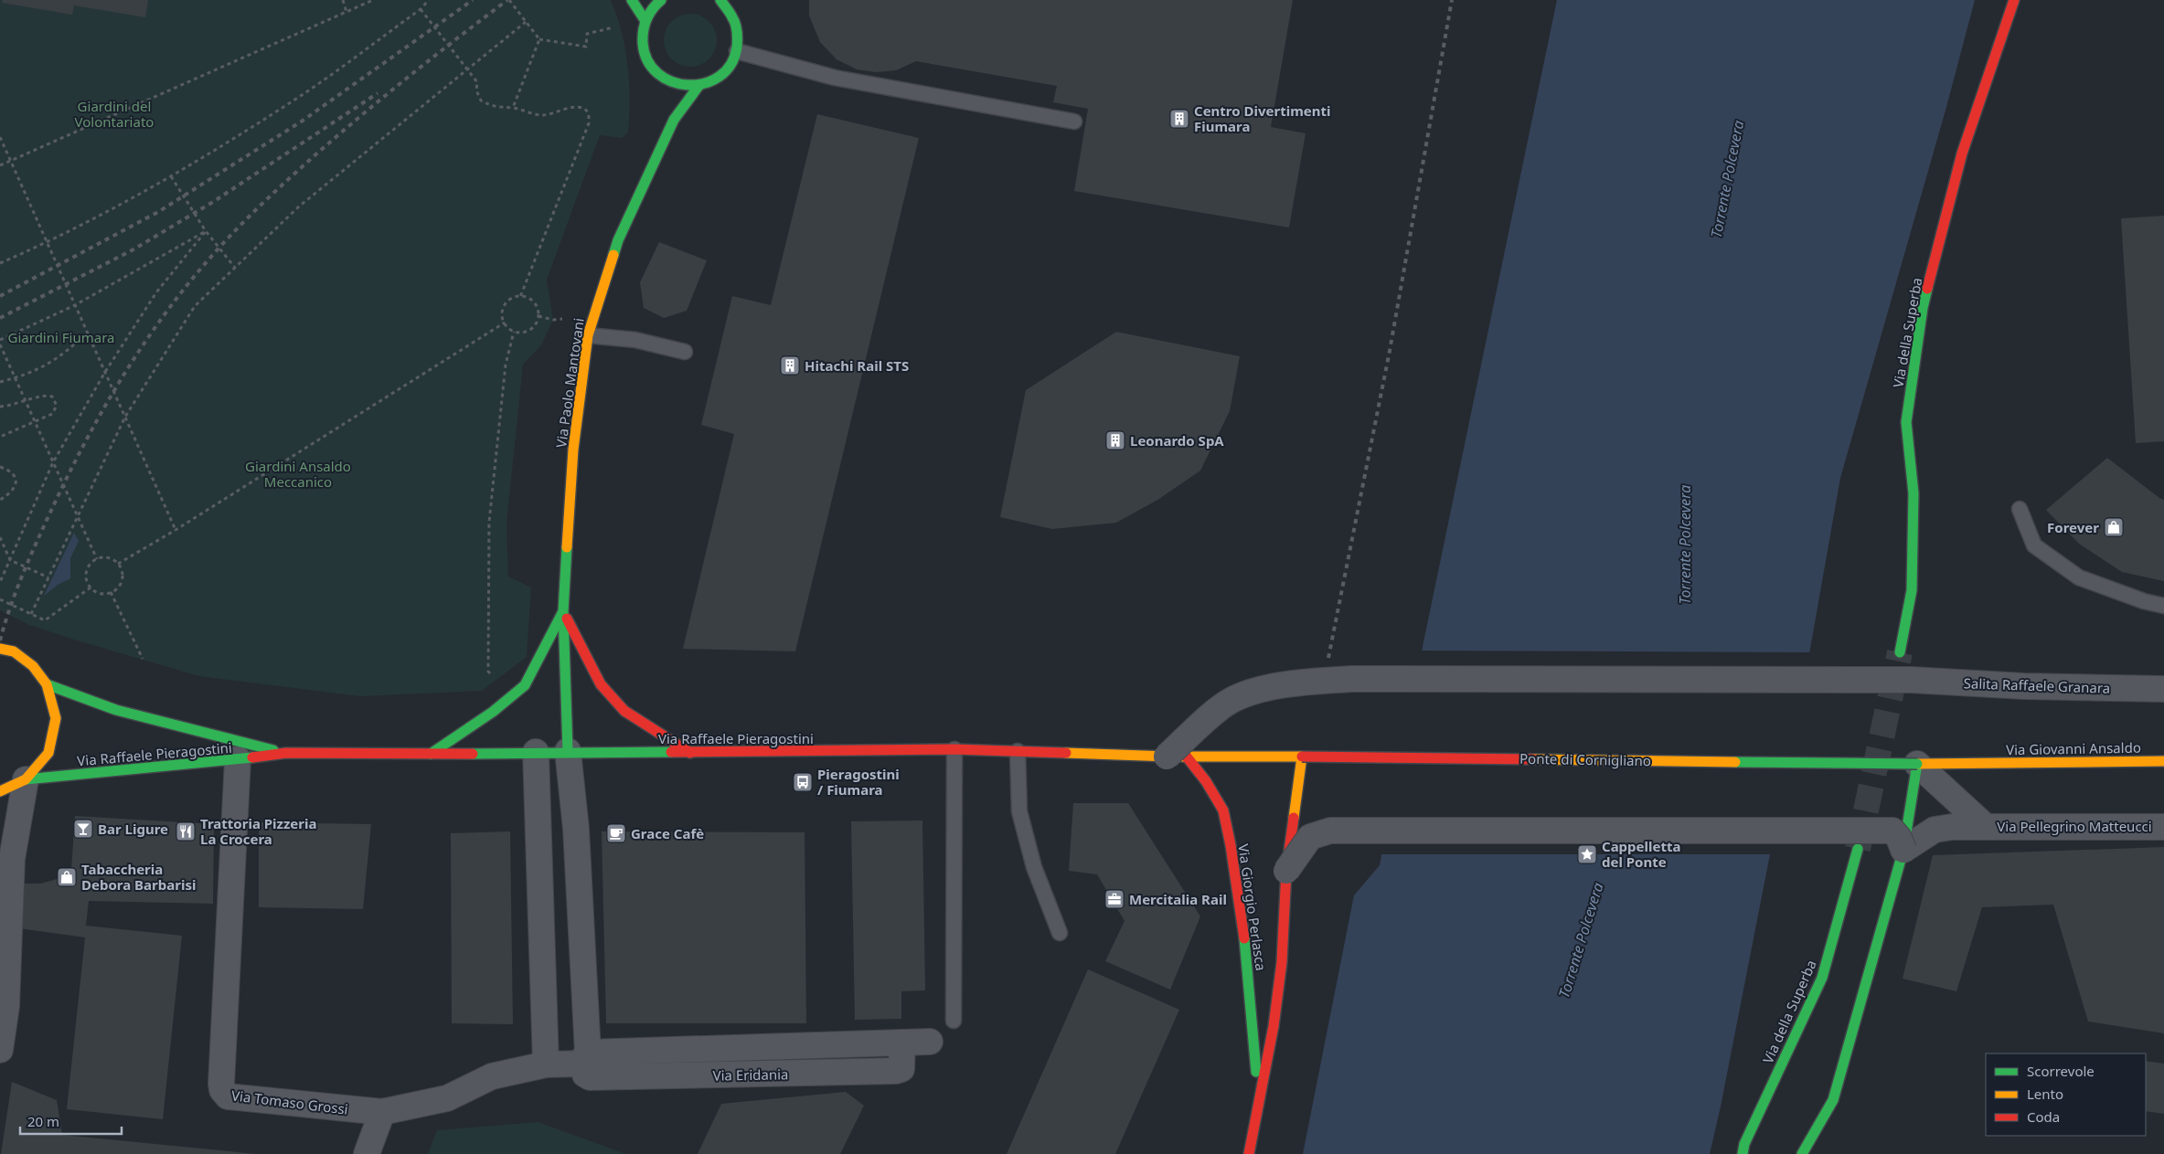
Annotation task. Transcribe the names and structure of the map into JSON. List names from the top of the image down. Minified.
{"streets":{"main road":["Via della Superba","Via Paolo Mantovani","Via Raffaele Pieragostini","Via Giovanni Ansaldo","Ponte di Cornigliano","Via Giorgio Perlasca"],"street":["Salita Raffaele Granara","Via Pellegrino Matteucci","Via Eridania","Via Tomaso Grossi"]},"crossings":[["Via Paolo Mantovani","Via Raffaele Pieragostini"],["Salita Raffaele Granara","Via Raffaele Pieragostini"],["Salita Raffaele Granara","Ponte di Cornigliano"],["Salita Raffaele Granara","Via Giorgio Perlasca"],["Via Raffaele Pieragostini","Ponte di Cornigliano"],["Via Raffaele Pieragostini","Via Giorgio Perlasca"],["Via Raffaele Pieragostini","Via Tomaso Grossi"],["Via Giovanni Ansaldo","Ponte di Cornigliano"],["Ponte di Cornigliano","Via Pellegrino Matteucci"],["Ponte di Cornigliano","Via Giorgio Perlasca"],["Via Eridania","Via Tomaso Grossi"]],"water":["Torrente Polcevera"],"parks":["Giardini del Volontariato","Giardini Fiumara","Giardini Ansaldo Meccanico"],"places":{"building":["Centro Divertimenti Fiumara","Hitachi Rail STS","Leonardo SpA"],"shop":["Forever","Tabaccheria Debora Barbarisi"],"bus stop":["Pieragostini / Fiumara"],"bar":["Bar Ligure"],"restaurant":["Trattoria Pizzeria La Crocera"],"cafe":["Grace Cafè"],"place":["Cappelletta del Ponte"],"office":["Mercitalia Rail"]},"legend":["Scorrevole","Lento","Coda"],"scale_bar":"20 m"}
